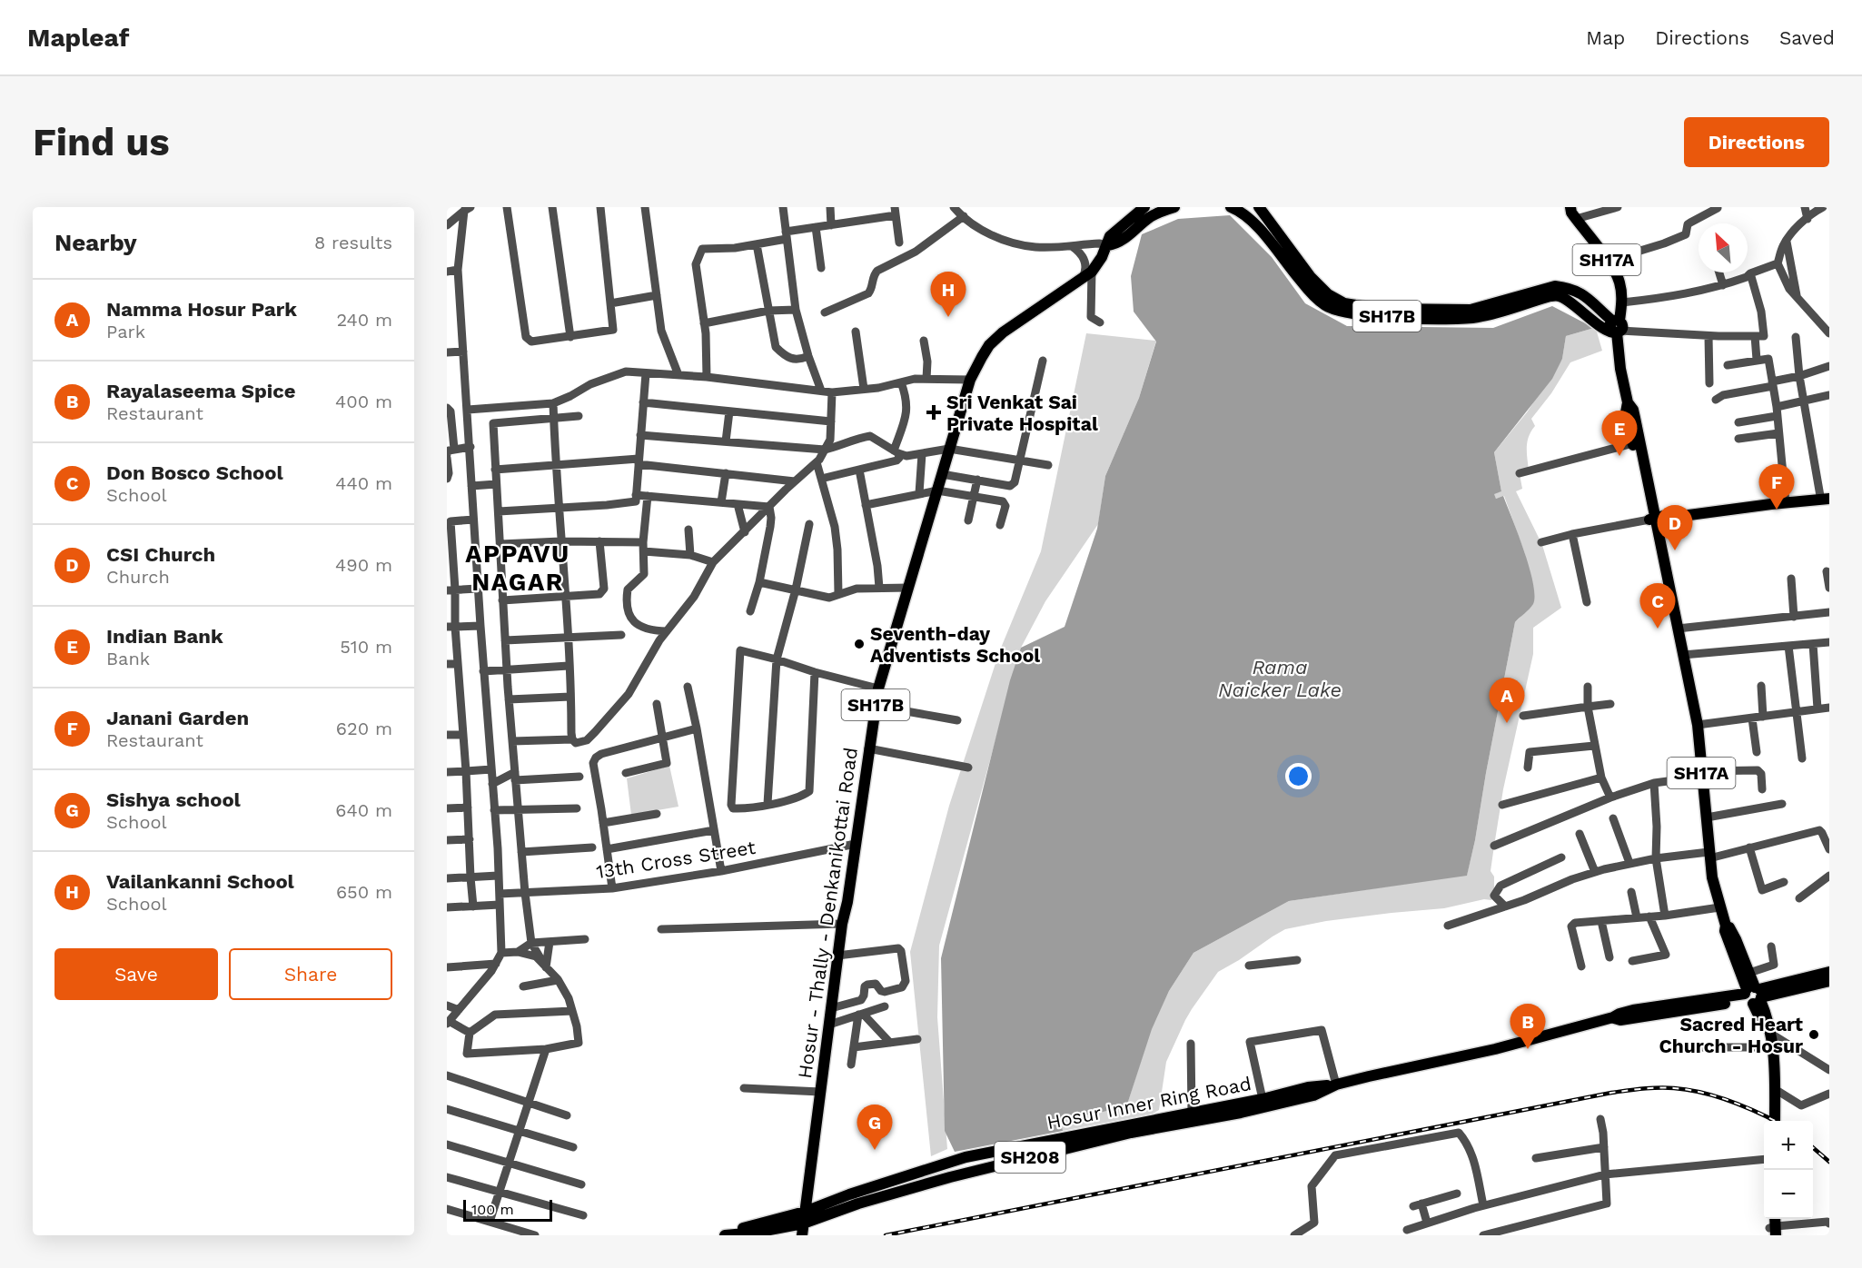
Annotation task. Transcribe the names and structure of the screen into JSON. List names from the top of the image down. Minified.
{"streets":{"main road":["SH17A","SH17B","Hosur - Thally - Denkanikottai Road","Hosur Inner Ring Road","SH208"],"street":["13th Cross Street"]},"crossings":[["SH17A","SH17B"],["SH17A","Hosur Inner Ring Road"],["13th Cross Street","Hosur - Thally - Denkanikottai Road"],["Hosur - Thally - Denkanikottai Road","Hosur Inner Ring Road"]],"districts":["APPAVU NAGAR"],"water":["Rama Naicker Lake"],"places":{"health":["Sri Venkat Sai Private Hospital"],"other":["Seventh-day Adventists School","Sacred Heart Church - Hosur"]},"scale_bar":"100 m","north":"top left","page":{"header":"Mapleaf","nav":["Map","Directions","Saved"],"buttons":["Directions",["Save","Share"]],"title":"Find us","heading":["Nearby","8 results"],"pins":["H","E","F","D","C","A","B","G"],"list":[{"mark":"A","name":"Namma Hosur Park","note":"Park","value":"240 m"},{"mark":"B","name":"Rayalaseema Spice","note":"Restaurant","value":"400 m"},{"mark":"C","name":"Don Bosco School","note":"School","value":"440 m"},{"mark":"D","name":"CSI Church","note":"Church","value":"490 m"},{"mark":"E","name":"Indian Bank","note":"Bank","value":"510 m"},{"mark":"F","name":"Janani Garden","note":"Restaurant","value":"620 m"},{"mark":"G","name":"Sishya school","note":"School","value":"640 m"},{"mark":"H","name":"Vailankanni School","note":"School","value":"650 m"}],"map_buttons":["+","−"],"scale":"100 m"}}
